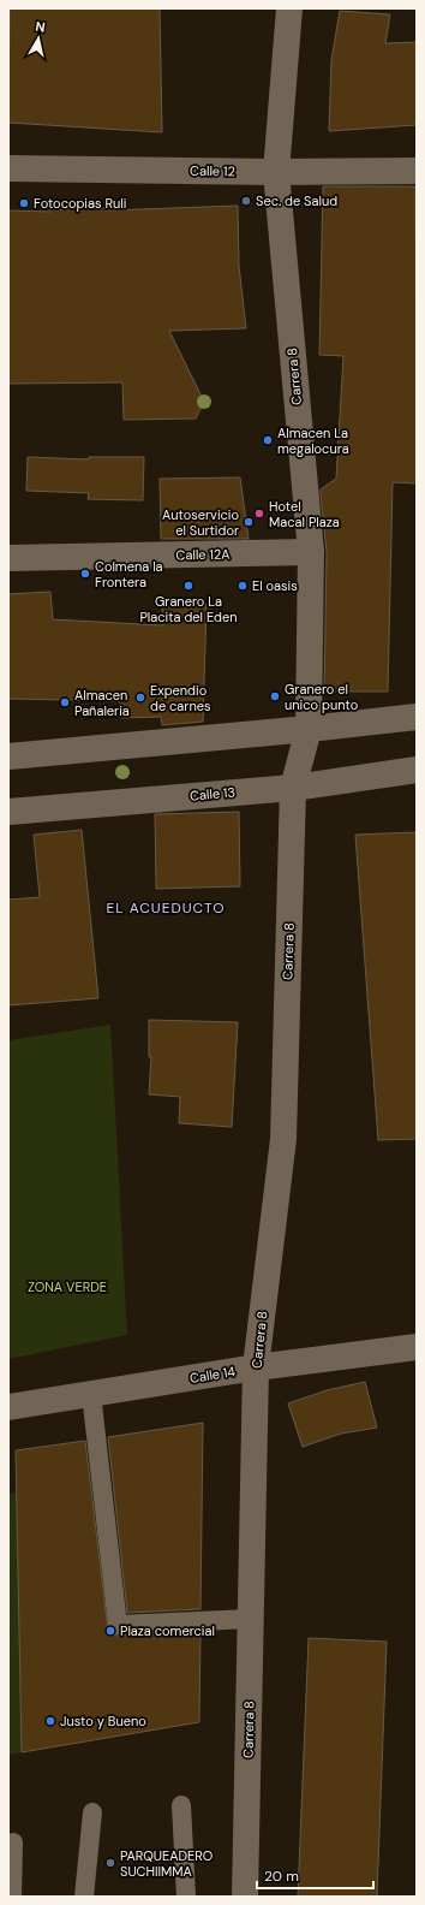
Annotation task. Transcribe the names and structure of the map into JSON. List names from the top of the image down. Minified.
{"streets":{"street":["Calle 12","Carrera 8","Calle 12A","Calle 13","Calle 14"]},"crossings":[["Calle 12","Carrera 8"],["Carrera 8","Calle 12A"],["Carrera 8","Calle 13"],["Carrera 8","Calle 14"]],"districts":["EL ACUEDUCTO"],"parks":["ZONA VERDE"],"places":["Sec. de Salud","Fotocopias Ruli","Almacen La megalocura","Hotel Macal Plaza","Autoservicio el Surtidor","Colmena la Frontera","Granero La Placita del Eden","El oasis","Granero el unico punto","Expendio de carnes","Almacen Pañaleria","Plaza comercial","Justo y Bueno","PARQUEADERO SUCHIIMMA"],"scale_bar":"20 m","north":"top"}
